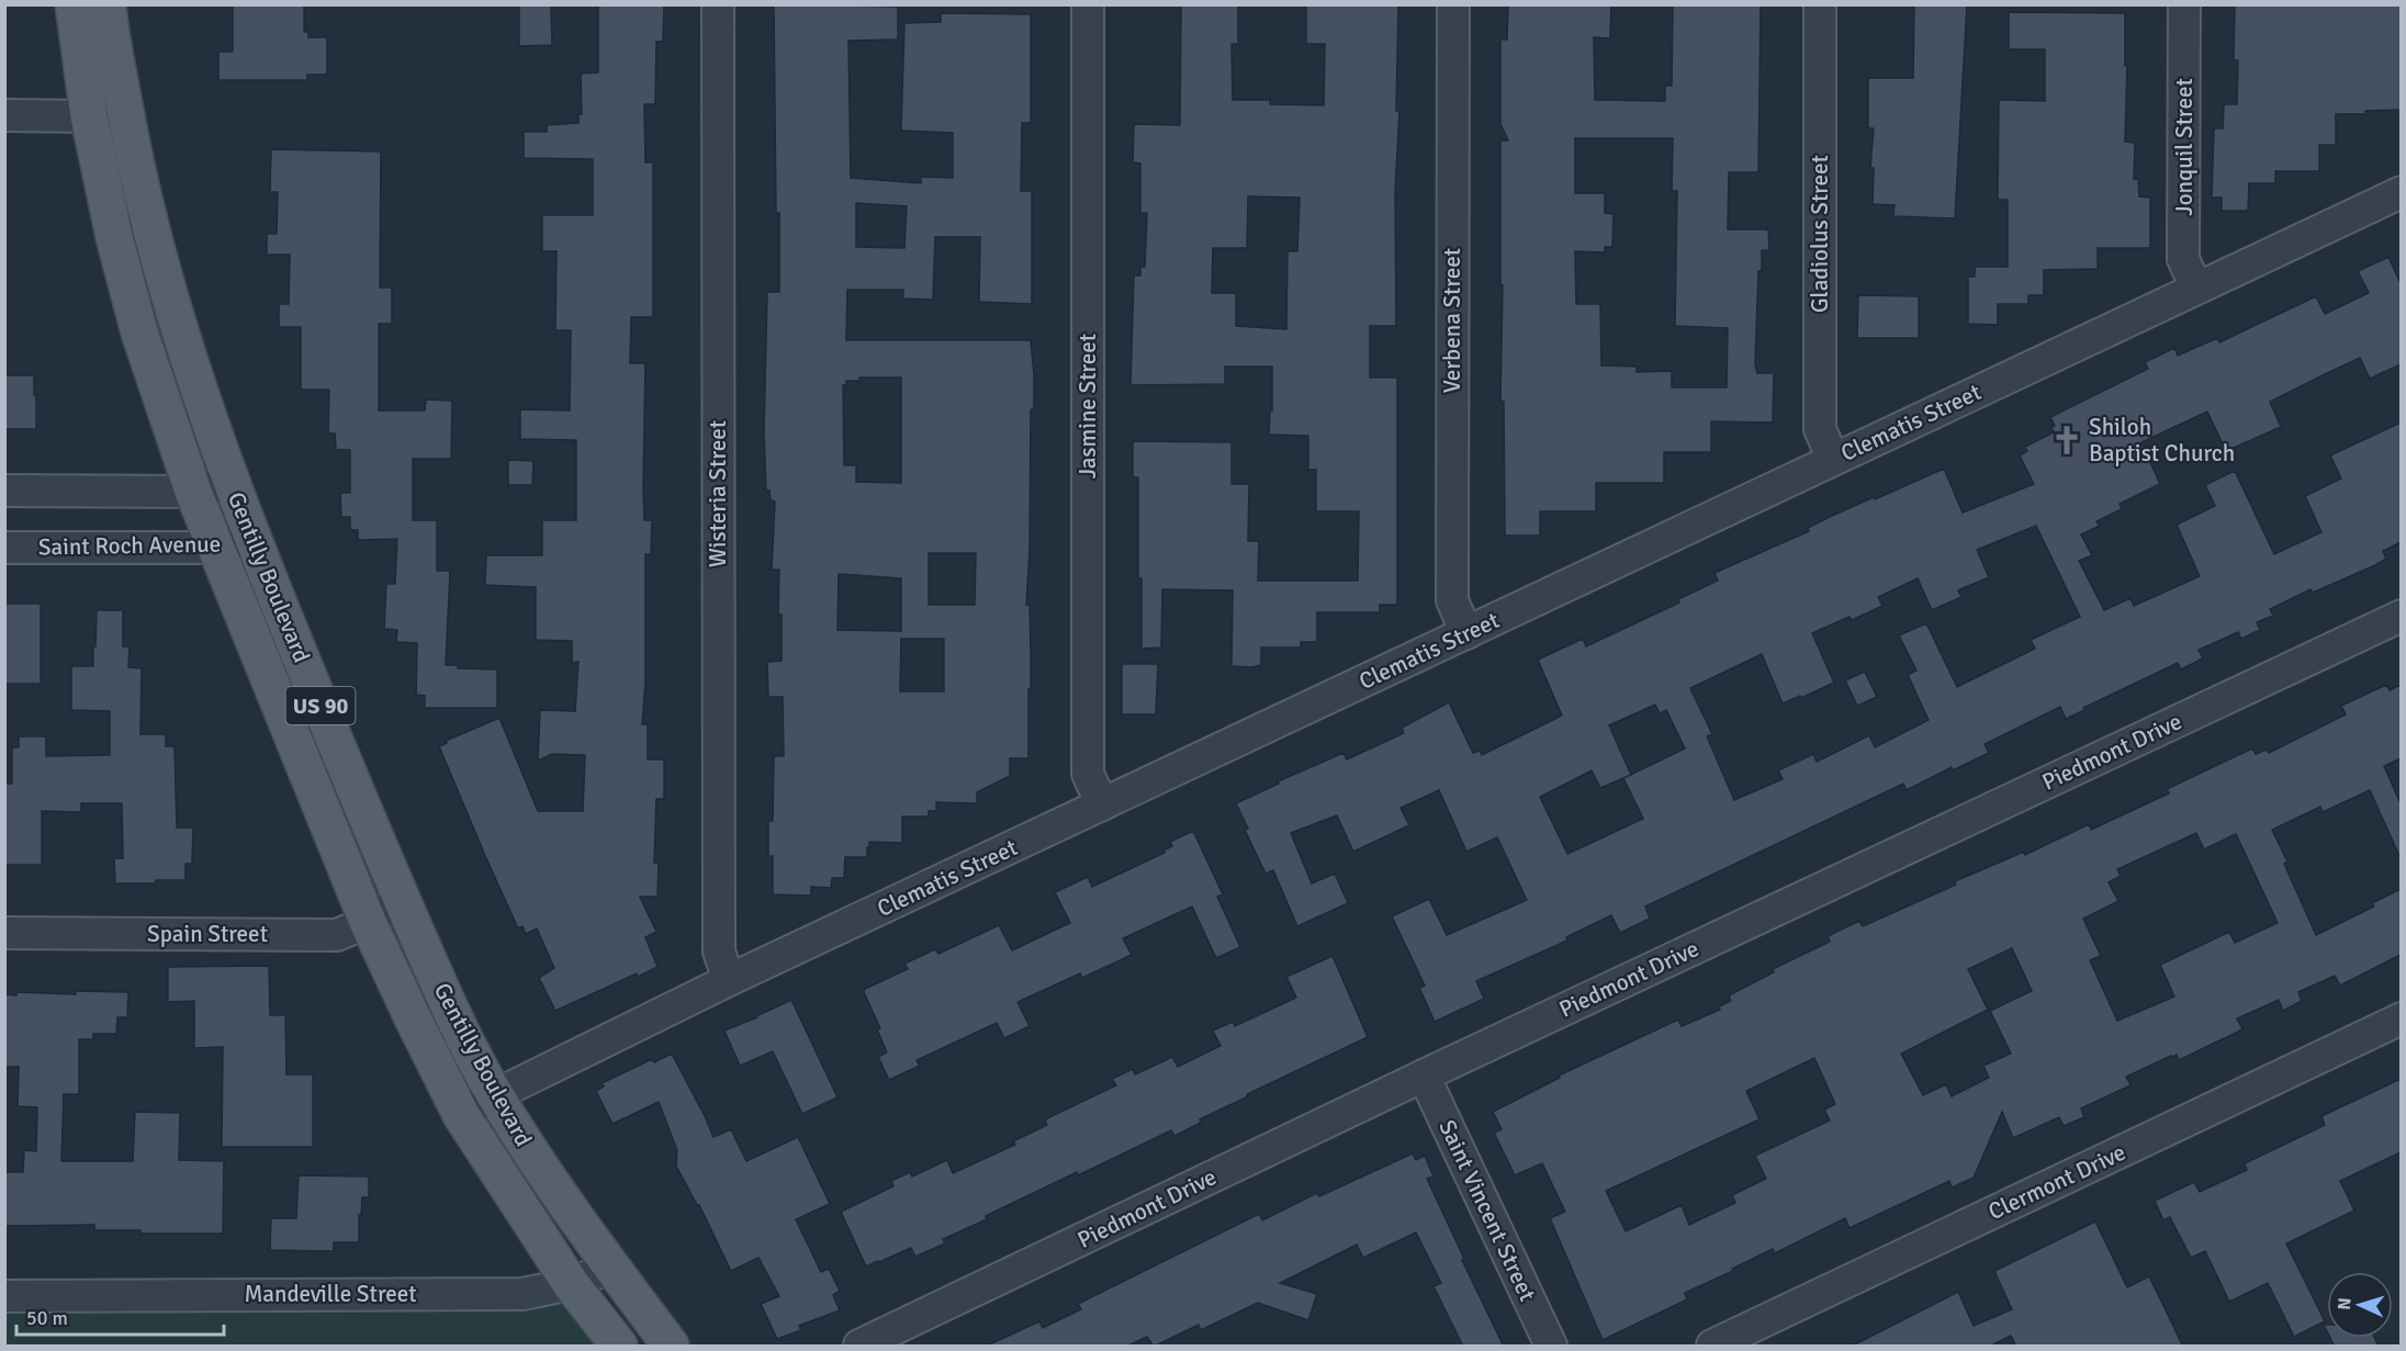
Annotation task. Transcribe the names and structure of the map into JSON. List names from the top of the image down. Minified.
{"streets":{"main road":["Gentilly Boulevard","US 90"],"street":["Jonquil Street","Gladiolus Street","Verbena Street","Jasmine Street","Clematis Street","Wisteria Street","Saint Roch Avenue","Piedmont Drive","Spain Street","Clermont Drive","Saint Vincent Street","Mandeville Street"]},"crossings":[["Jonquil Street","Clematis Street"],["Gladiolus Street","Clematis Street"],["Verbena Street","Clematis Street"],["Jasmine Street","Clematis Street"],["Clematis Street","Wisteria Street"],["Clematis Street","Gentilly Boulevard"],["Saint Roch Avenue","Gentilly Boulevard"],["Gentilly Boulevard","Spain Street"],["Gentilly Boulevard","Mandeville Street"],["Piedmont Drive","Saint Vincent Street"]],"places":{"church":["Shiloh Baptist Church"]},"scale_bar":"50 m","north":"left"}
